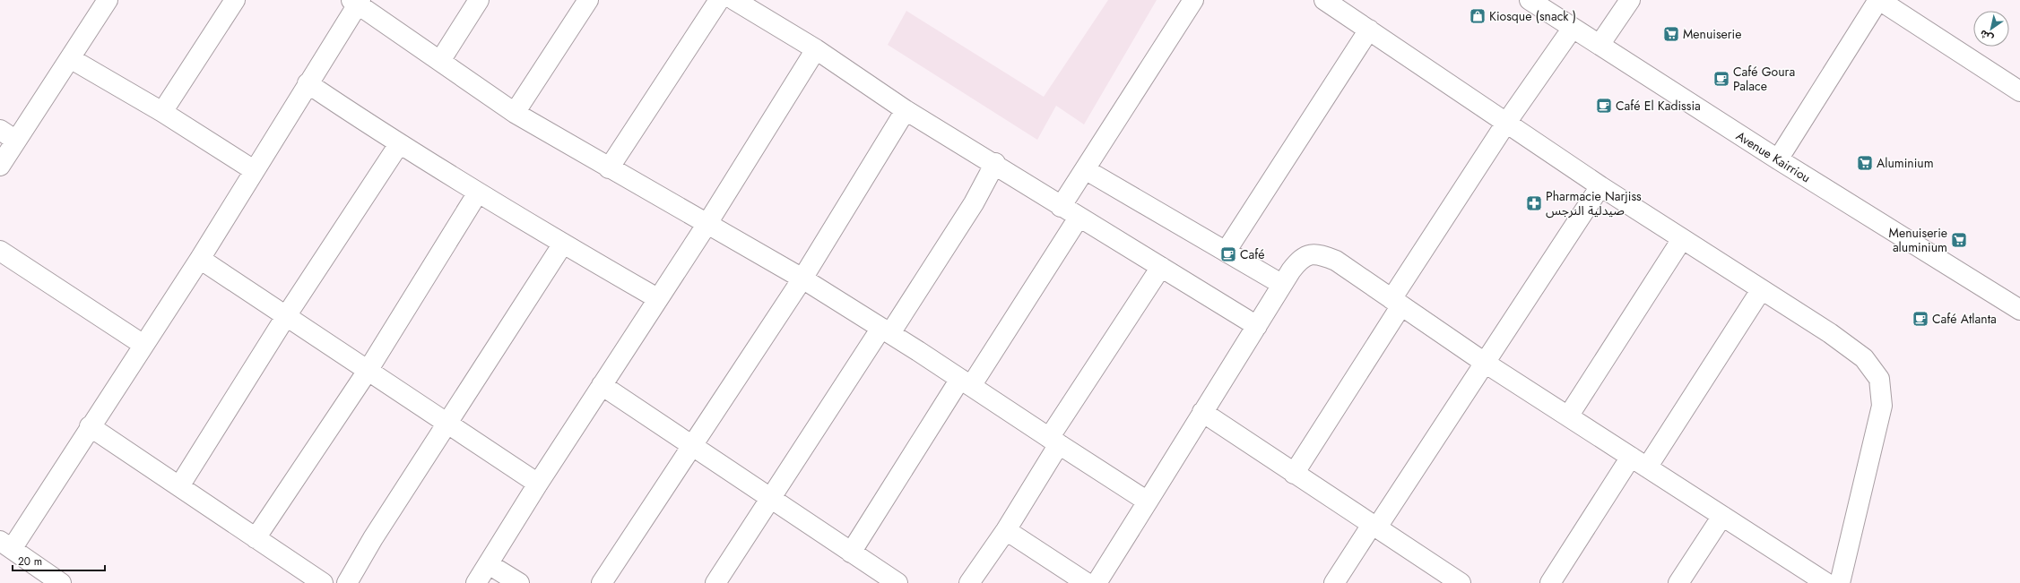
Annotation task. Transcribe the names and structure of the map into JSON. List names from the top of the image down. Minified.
{"streets":{"street":["Avenue Kairriou"]},"places":{"shop":["Kiosque (snack )"],"supermarket":["Menuiserie","Aluminium","Menuiserie aluminium"],"cafe":["Café Goura Palace","Café El Kadissia","Café","Café Atlanta"],"pharmacy":["Pharmacie Narjiss صيدلية النرجس"]},"scale_bar":"20 m","north":"bottom left"}
